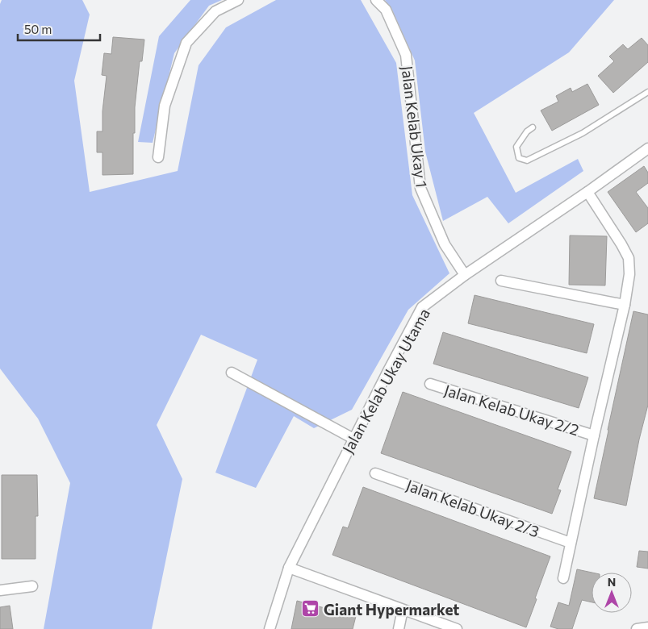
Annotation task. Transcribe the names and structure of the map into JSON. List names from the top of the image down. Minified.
{"streets":{"street":["Jalan Kelab Ukay 1","Jalan Kelab Ukay Utama","Jalan Kelab Ukay 2/2","Jalan Kelab Ukay 2/3"]},"crossings":[["Jalan Kelab Ukay 1","Jalan Kelab Ukay Utama"]],"places":{"supermarket":["Giant Hypermarket"]},"scale_bar":"50 m","north":"top"}
